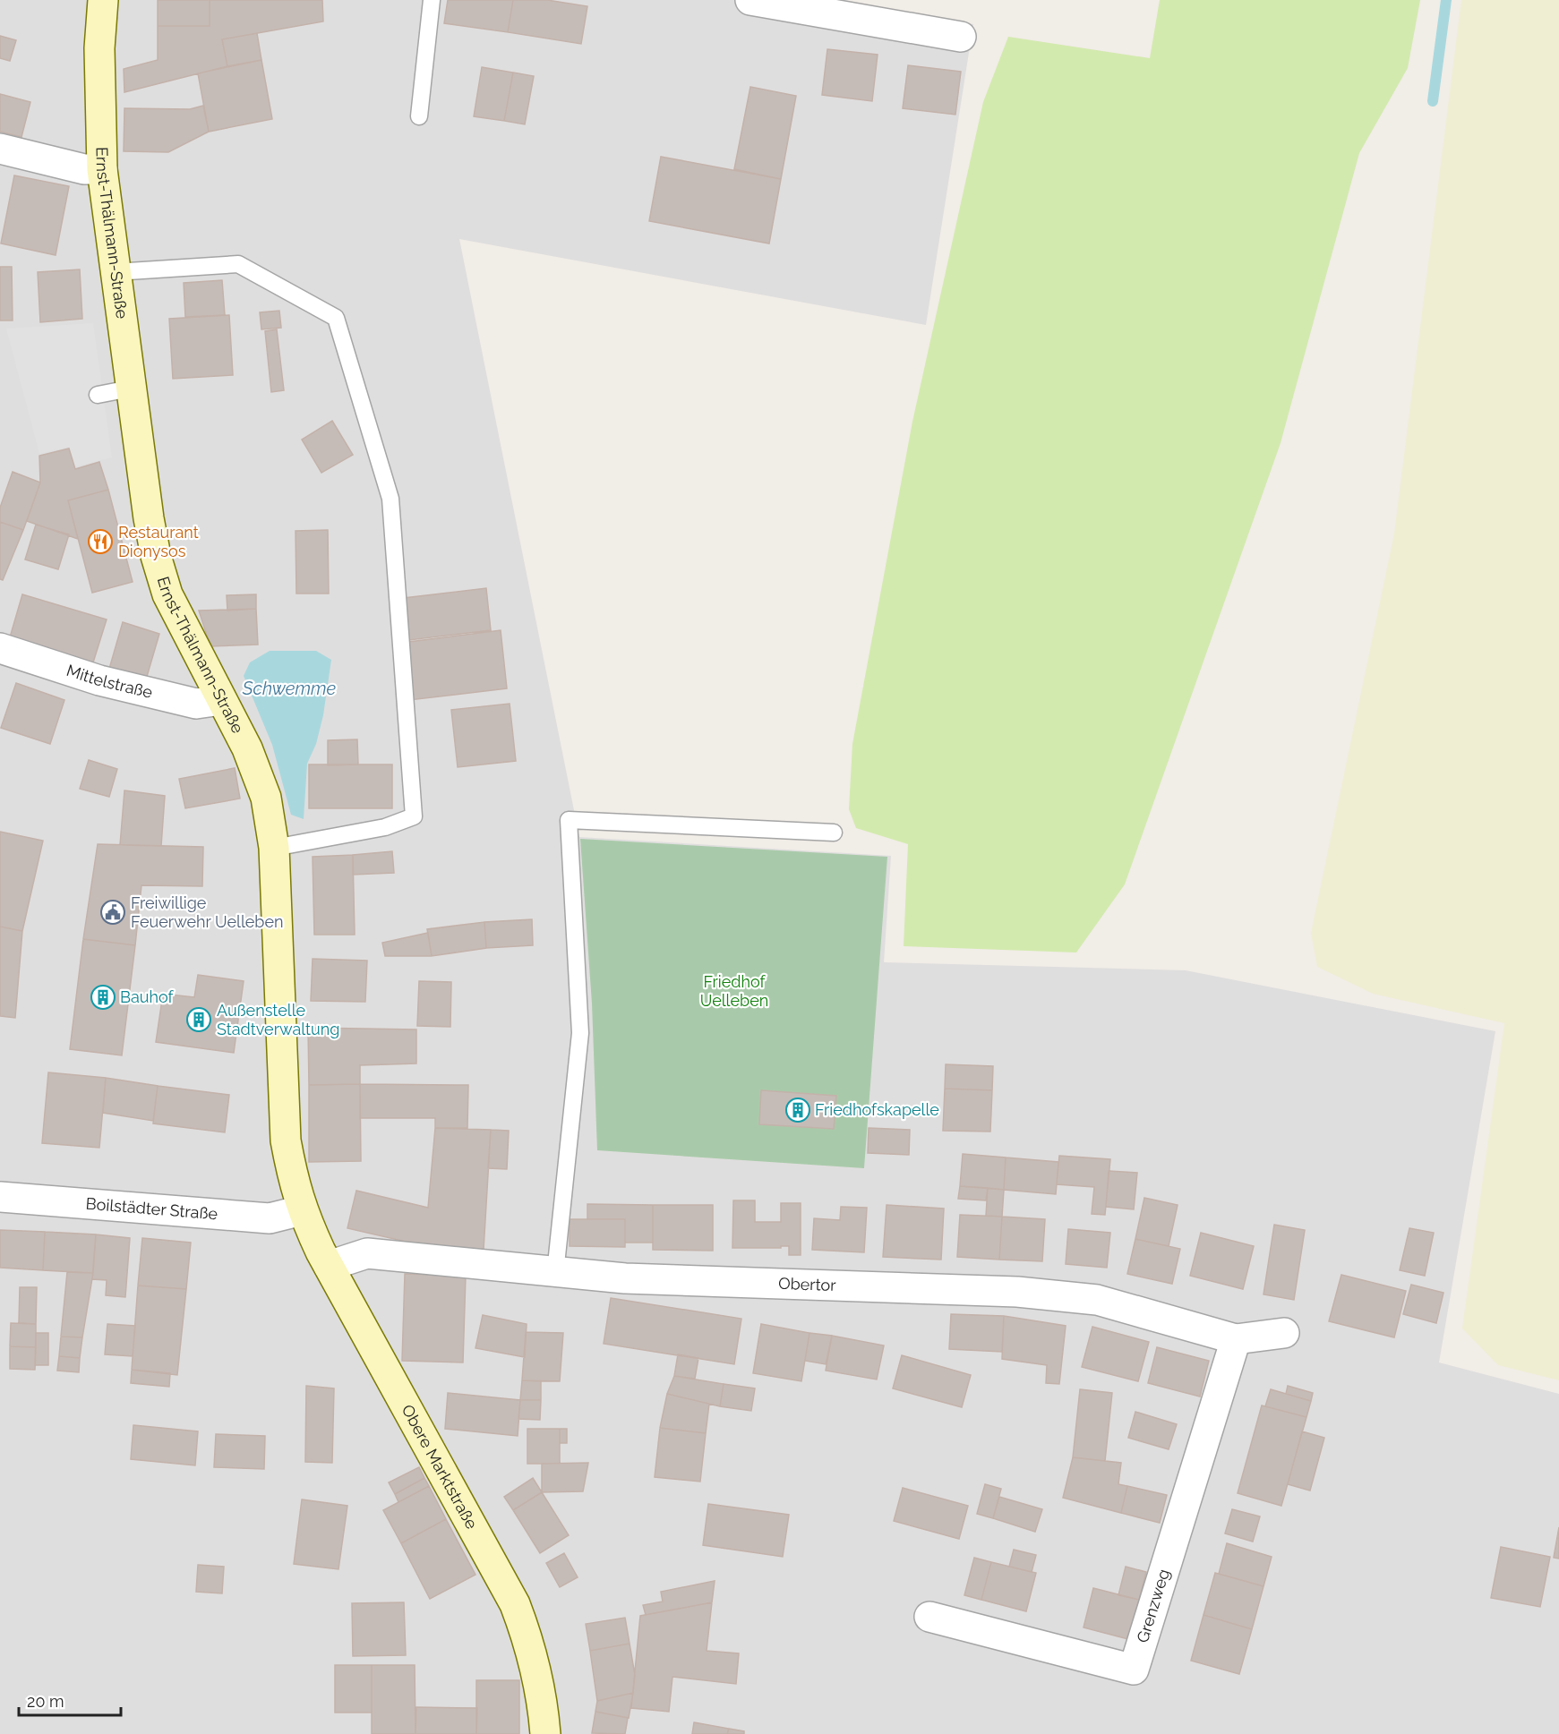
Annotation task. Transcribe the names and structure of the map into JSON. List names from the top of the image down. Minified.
{"streets":{"street":["Ernst-Thälmann-Straße","Mittelstraße","Boilstädter Straße","Obertor","Obere Marktstraße","Grenzweg"]},"crossings":[["Ernst-Thälmann-Straße","Mittelstraße"],["Ernst-Thälmann-Straße","Boilstädter Straße"],["Ernst-Thälmann-Straße","Obere Marktstraße"],["Boilstädter Straße","Obere Marktstraße"],["Obertor","Obere Marktstraße"],["Obertor","Grenzweg"]],"water":["Schwemme"],"parks":["Friedhof Uelleben"],"places":{"restaurant":["Restaurant Dionysos"],"public building":["Freiwillige Feuerwehr Uelleben"],"building":["Bauhof","Außenstelle Stadtverwaltung","Friedhofskapelle"]},"scale_bar":"20 m"}
